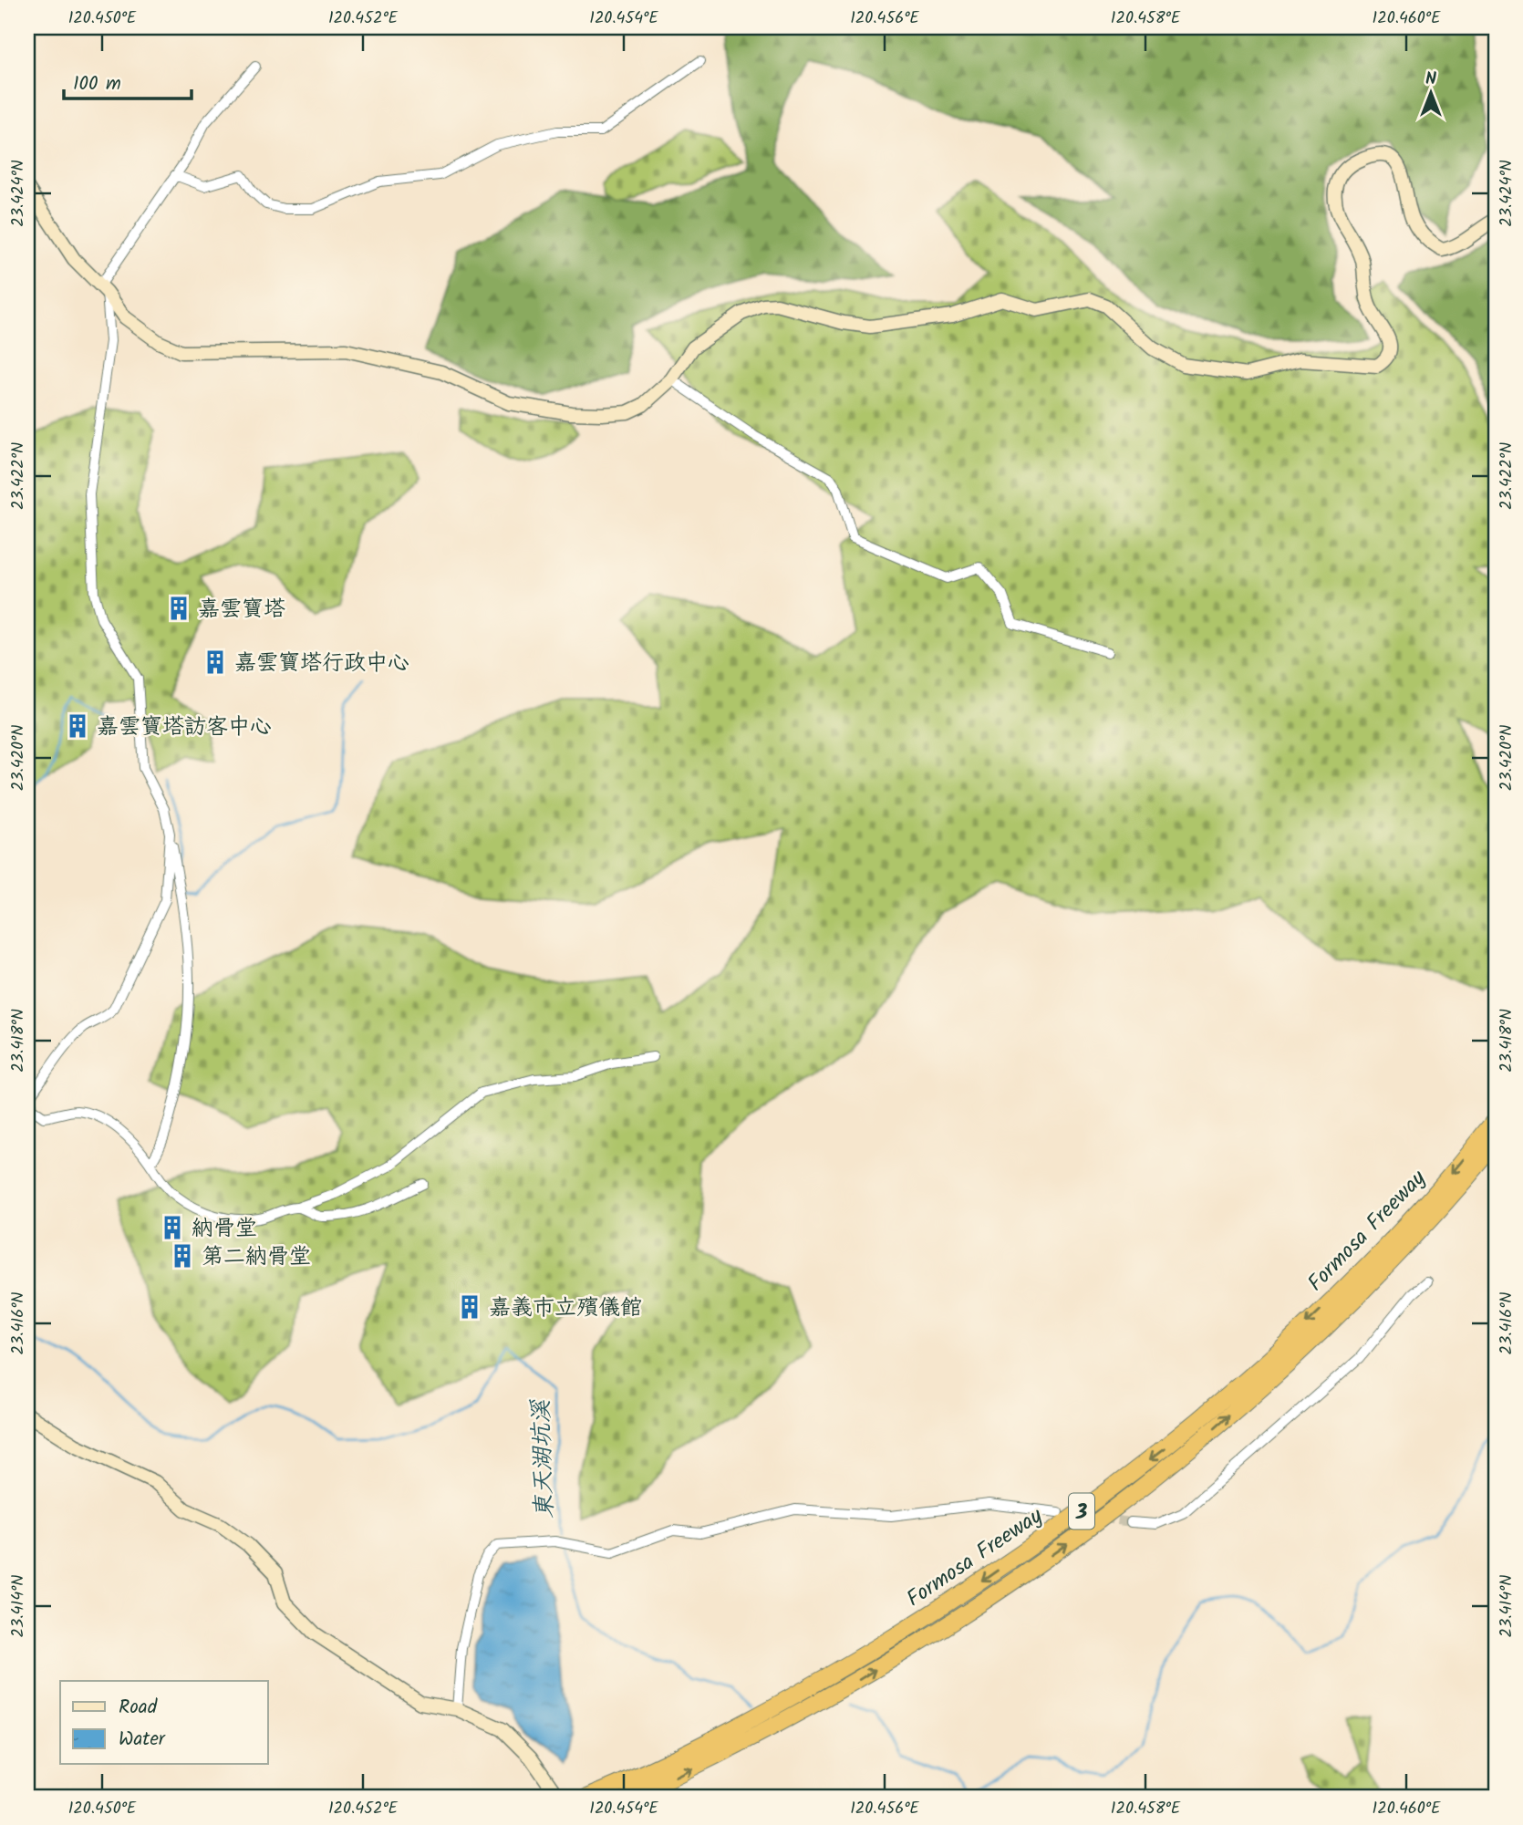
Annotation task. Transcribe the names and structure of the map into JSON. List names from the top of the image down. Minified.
{"streets":{"highway":["Formosa Freeway","3"]},"water":["東天湖坑溪"],"places":{"building":["嘉雲寶塔","嘉雲寶塔行政中心","嘉雲寶塔訪客中心","納骨堂","第二納骨堂","嘉義市立殯儀館"]},"legend":["Road","Water"],"scale_bar":"100 m","north":"top","coordinates":["120.450°E","120.452°E","120.454°E","120.456°E","120.458°E","120.460°E","23.424°N","23.422°N","23.420°N","23.418°N","23.416°N","23.414°N"]}
